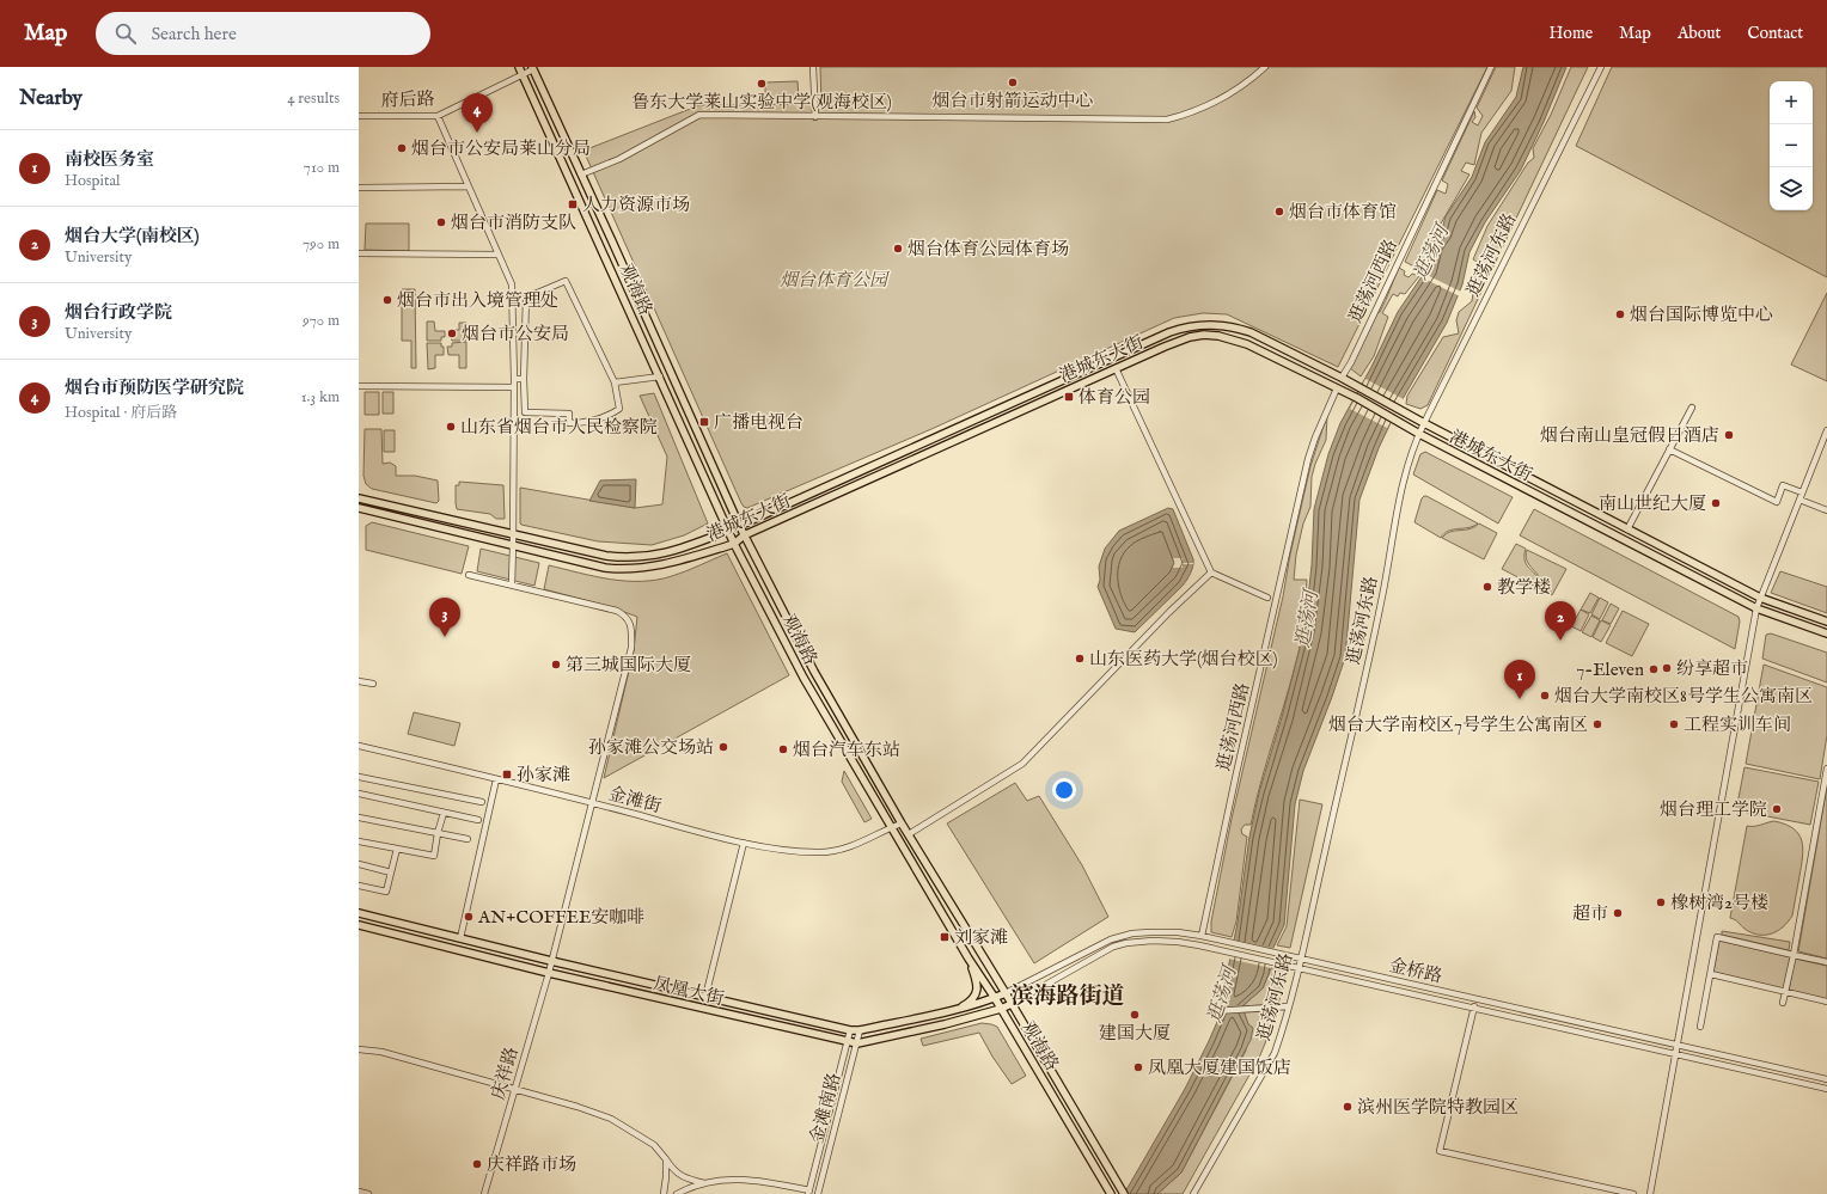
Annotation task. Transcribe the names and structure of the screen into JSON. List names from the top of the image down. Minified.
{"streets":{"main road":["观海路","港城东大街","凤凰大街"],"street":["府后路","逛荡河东路","逛荡河西路","金滩街","金桥路","庆祥路","金滩南路"]},"crossings":[["府后路","观海路"],["逛荡河东路","港城东大街"],["逛荡河东路","金桥路"],["逛荡河西路","港城东大街"],["逛荡河西路","金桥路"],["观海路","港城东大街"],["观海路","金滩街"],["观海路","金桥路"],["观海路","凤凰大街"],["金滩街","庆祥路"],["金桥路","凤凰大街"],["凤凰大街","庆祥路"],["凤凰大街","金滩南路"]],"districts":["滨海路街道"],"water":["逛荡河"],"parks":["烟台体育公园"],"places":{"other":["烟台市射箭运动中心","鲁东大学莱山实验中学(观海校区)","烟台市公安局莱山分局","烟台市体育馆","烟台市消防支队","烟台体育公园体育场","烟台市出入境管理处","烟台国际博览中心","烟台市公安局","山东省烟台市人民检察院","烟台南山皇冠假日酒店","南山世纪大厦","教学楼","山东医药大学(烟台校区)","第三城国际大厦","纷享超市","7-Eleven","烟台大学南校区8号学生公寓南区","烟台大学南校区7号学生公寓南区","工程实训车间","孙家滩公交场站","烟台汽车东站","烟台理工学院","橡树湾2号楼","超市","AN+COFFEE安咖啡","建国大厦","凤凰大厦建国饭店","滨州医学院特教园区","庆祥路市场"],"transit":["人力资源市场","体育公园","广播电视台","孙家滩","刘家滩"]},"page":{"header":"Map","search":"Search here","nav":["Home","Map","About","Contact"],"heading":["Nearby","4 results"],"map_buttons":["+","−"],"pins":["4","3","2","1"],"list":[{"mark":"1","name":"南校医务室","note":"Hospital","value":"710 m"},{"mark":"2","name":"烟台大学(南校区)","note":"University","value":"790 m"},{"mark":"3","name":"烟台行政学院","note":"University","value":"970 m"},{"mark":"4","name":"烟台市预防医学研究院","note":"Hospital · 府后路","value":"1.3 km"}]}}
